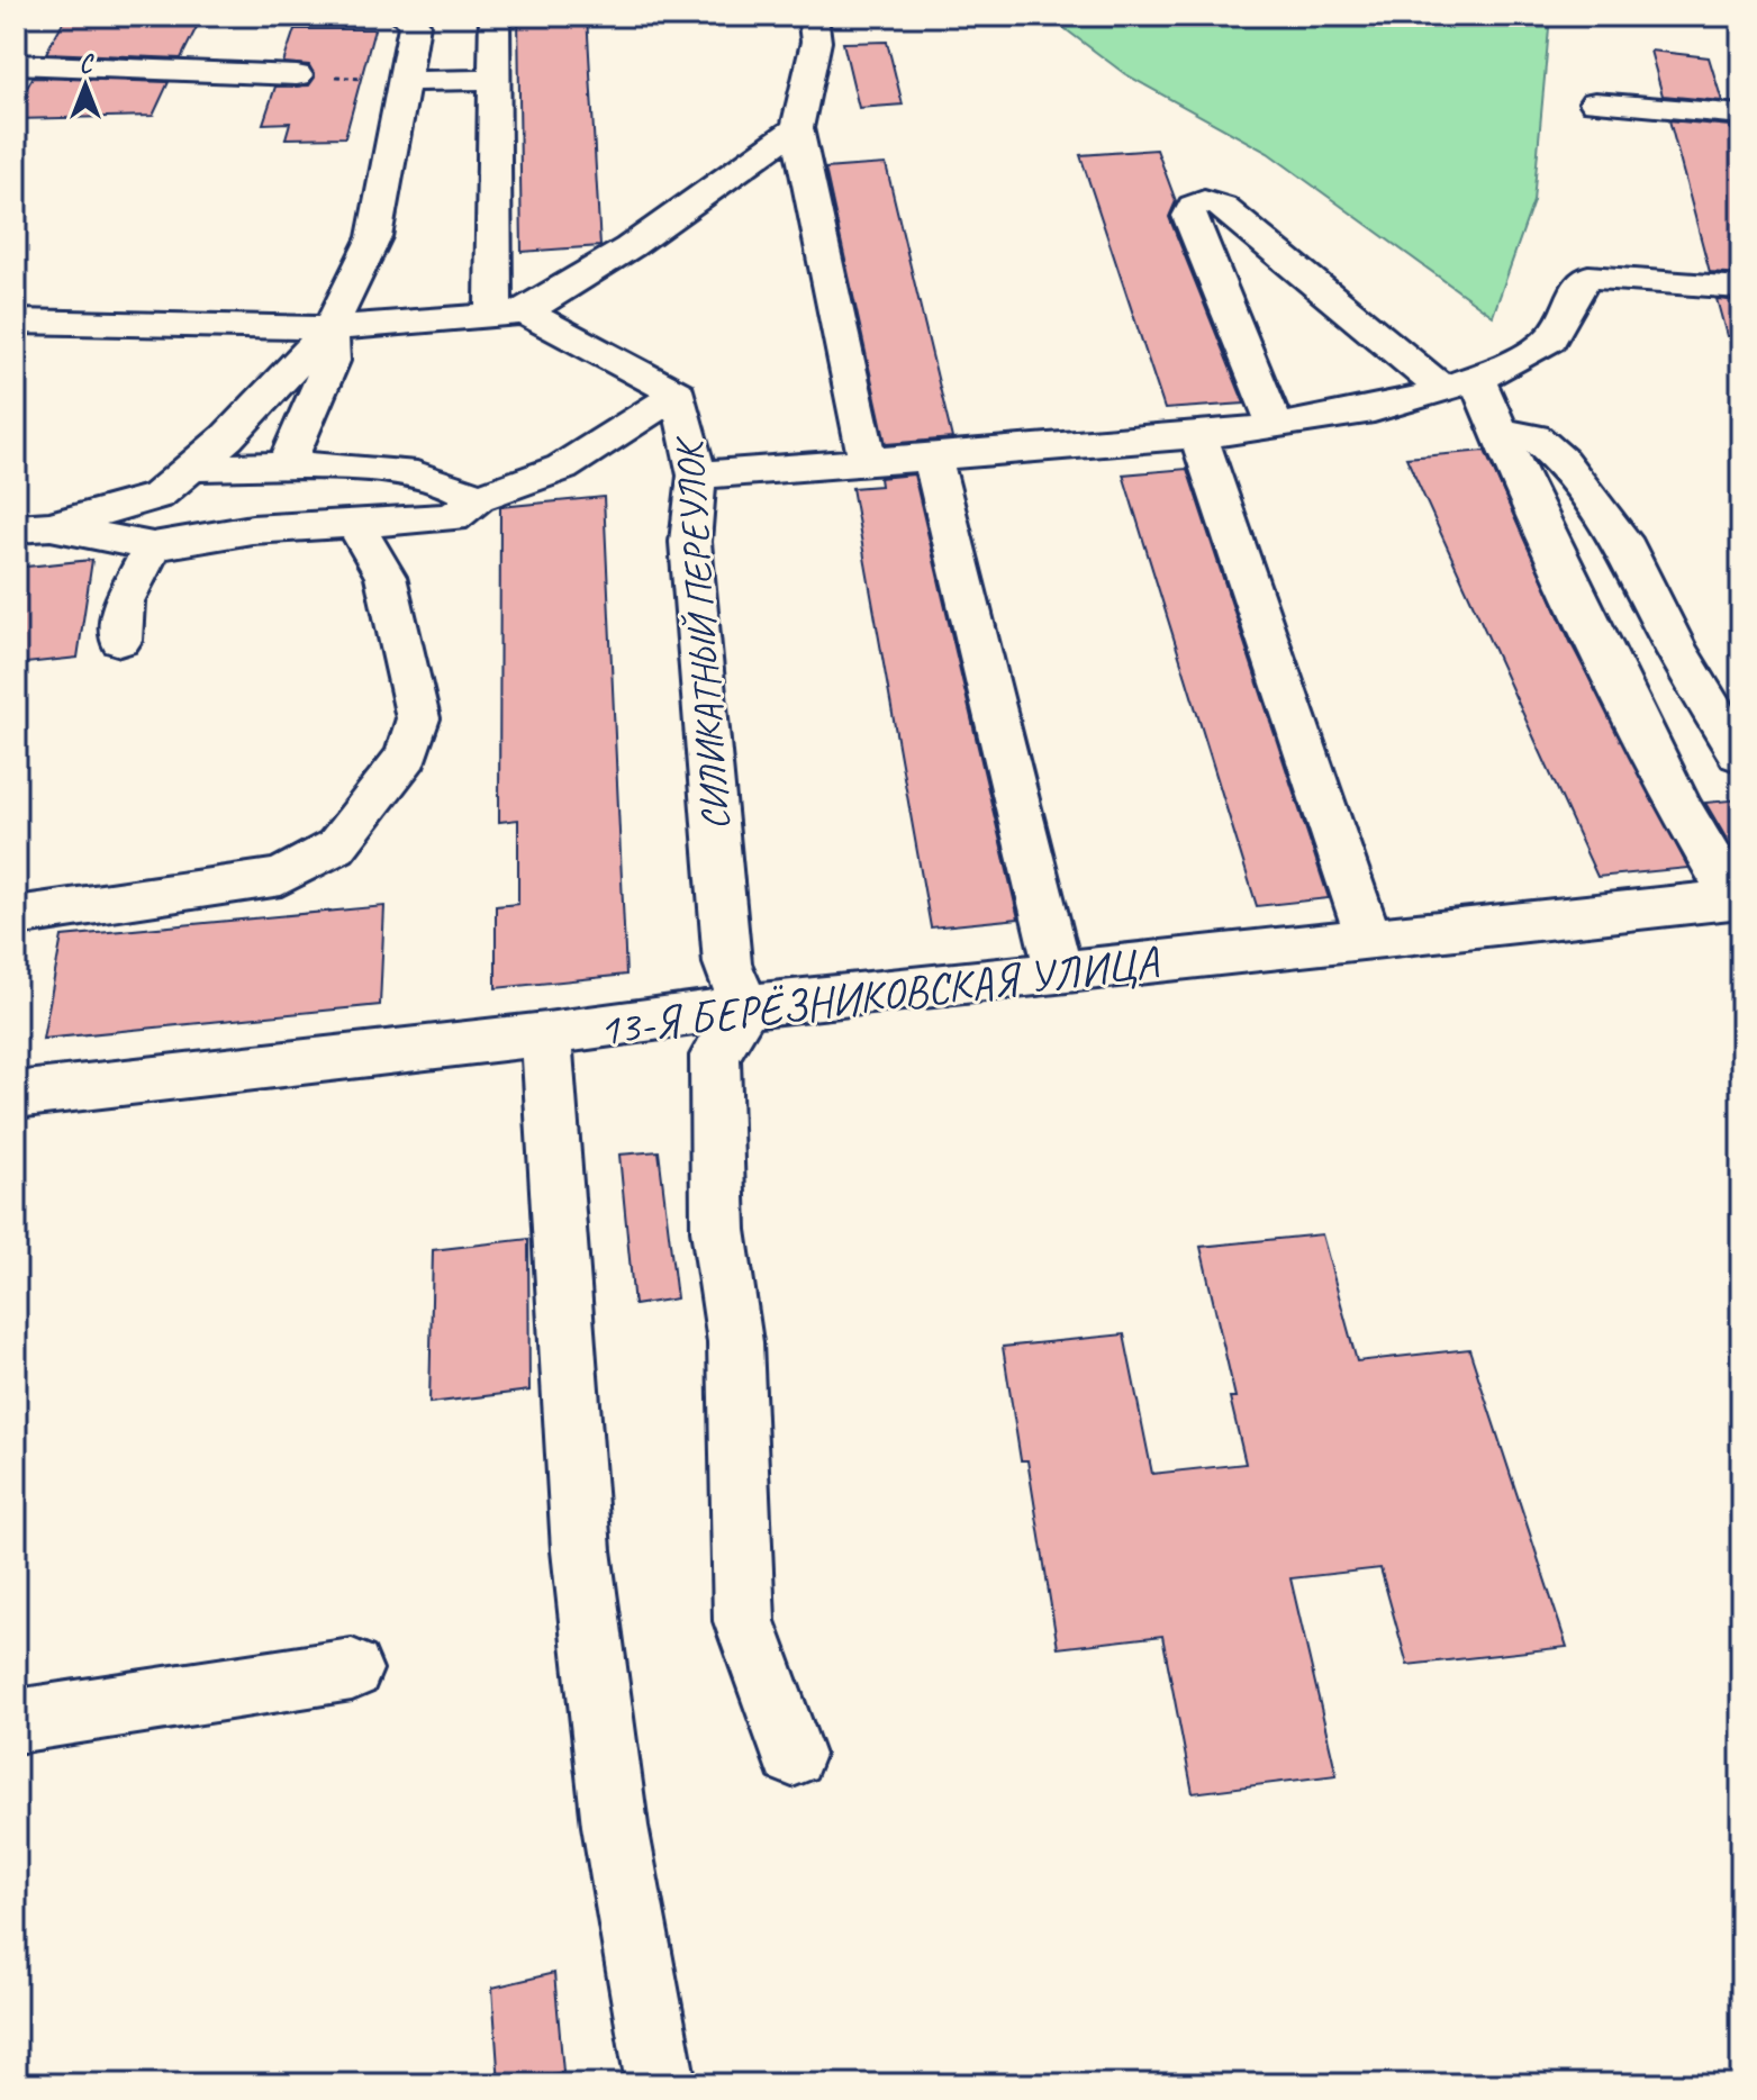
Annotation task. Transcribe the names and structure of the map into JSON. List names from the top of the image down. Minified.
{"streets":{"street":["СИЛИКАТНЫЙ ПЕРЕУЛОК","13-Я БЕРЁЗНИКОВСКАЯ УЛИЦА"]},"crossings":[["СИЛИКАТНЫЙ ПЕРЕУЛОК","13-Я БЕРЁЗНИКОВСКАЯ УЛИЦА"]],"north":"top"}
